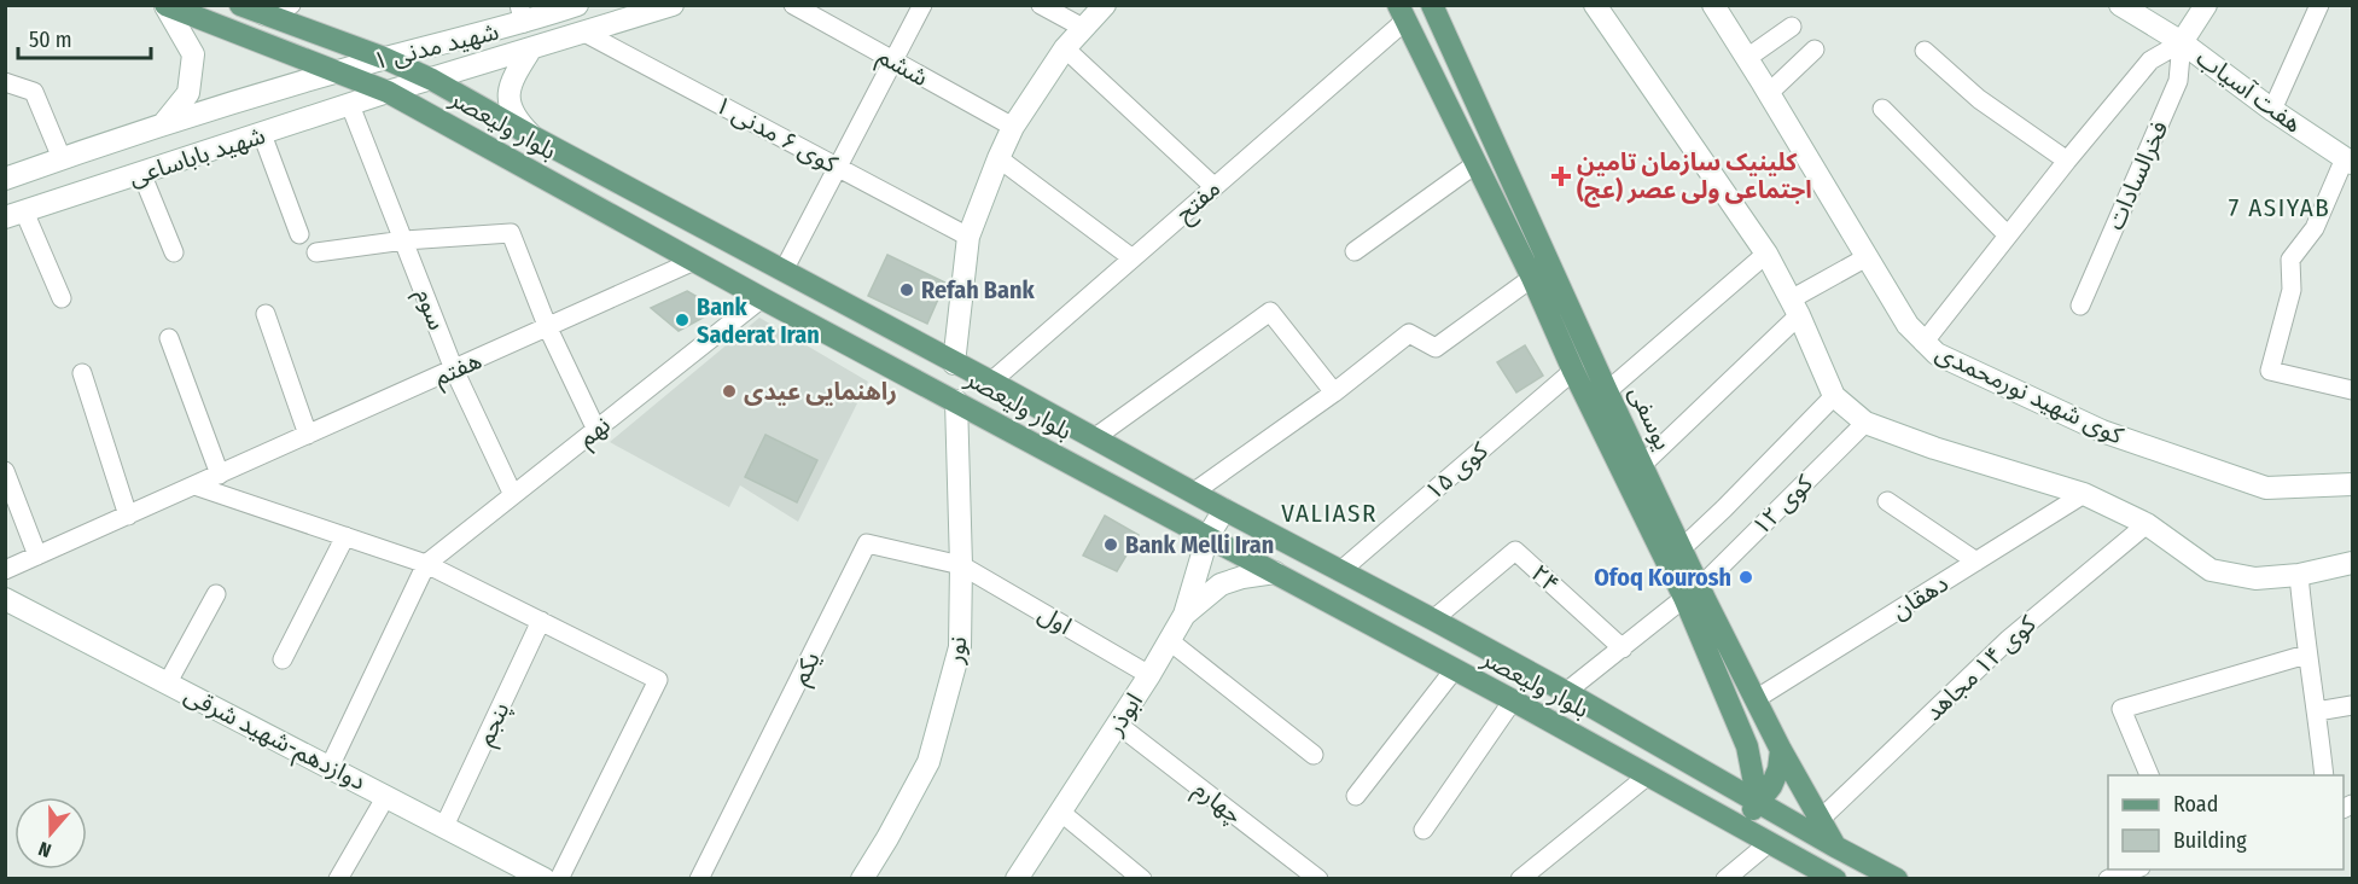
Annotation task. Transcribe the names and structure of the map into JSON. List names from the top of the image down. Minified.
{"streets":{"main road":["بلوار ولیعصر","یوسفی"],"street":["شهید مدنی ۱","ششم","هفت آسیاب","کوی ۶ مدنی ۱","شهید باباساعی","فخرالسادات","مفتح","سوم","هفتم","کوی شهید نورمحمدی","نهم","کوی ۱۵","کوی ۱۲","۲۴","دهقان","اول","نور","یکم","کوی ۱۴ مجاهد","ابوذر","پنجم","دوازدهم-شهید شرقی","چهارم"]},"crossings":[["شهید مدنی ۱","بلوار ولیعصر"],["شهید مدنی ۱","کوی ۶ مدنی ۱"],["شهید مدنی ۱","شهید باباساعی"],["هفت آسیاب","فخرالسادات"],["بلوار ولیعصر","شهید باباساعی"],["بلوار ولیعصر","مفتح"],["بلوار ولیعصر","هفتم"],["بلوار ولیعصر","یوسفی"],["بلوار ولیعصر","نهم"],["بلوار ولیعصر","کوی ۱۵"],["بلوار ولیعصر","کوی ۱۲"],["بلوار ولیعصر","۲۴"],["بلوار ولیعصر","نور"],["بلوار ولیعصر","ابوذر"],["شهید باباساعی","سوم"],["مفتح","یوسفی"],["سوم","هفتم"],["سوم","نهم"],["یوسفی","کوی ۱۵"],["یوسفی","کوی ۱۲"],["یوسفی","دهقان"],["یوسفی","کوی ۱۴ مجاهد"],["کوی ۱۲","۲۴"],["اول","نور"],["اول","یکم"],["اول","ابوذر"],["نور","یکم"],["ابوذر","چهارم"],["پنجم","دوازدهم-شهید شرقی"]],"districts":["7 ASIYAB","VALIASR"],"places":{"health":["کلینیک سازمان تامین اجتماعی ولی عصر (عج)"],"other":["Refah Bank","Bank Saderat Iran","راهنمایی عیدی","Bank Melli Iran","Ofoq Kourosh"]},"legend":["Road","Building"],"scale_bar":"50 m","north":"bottom"}
